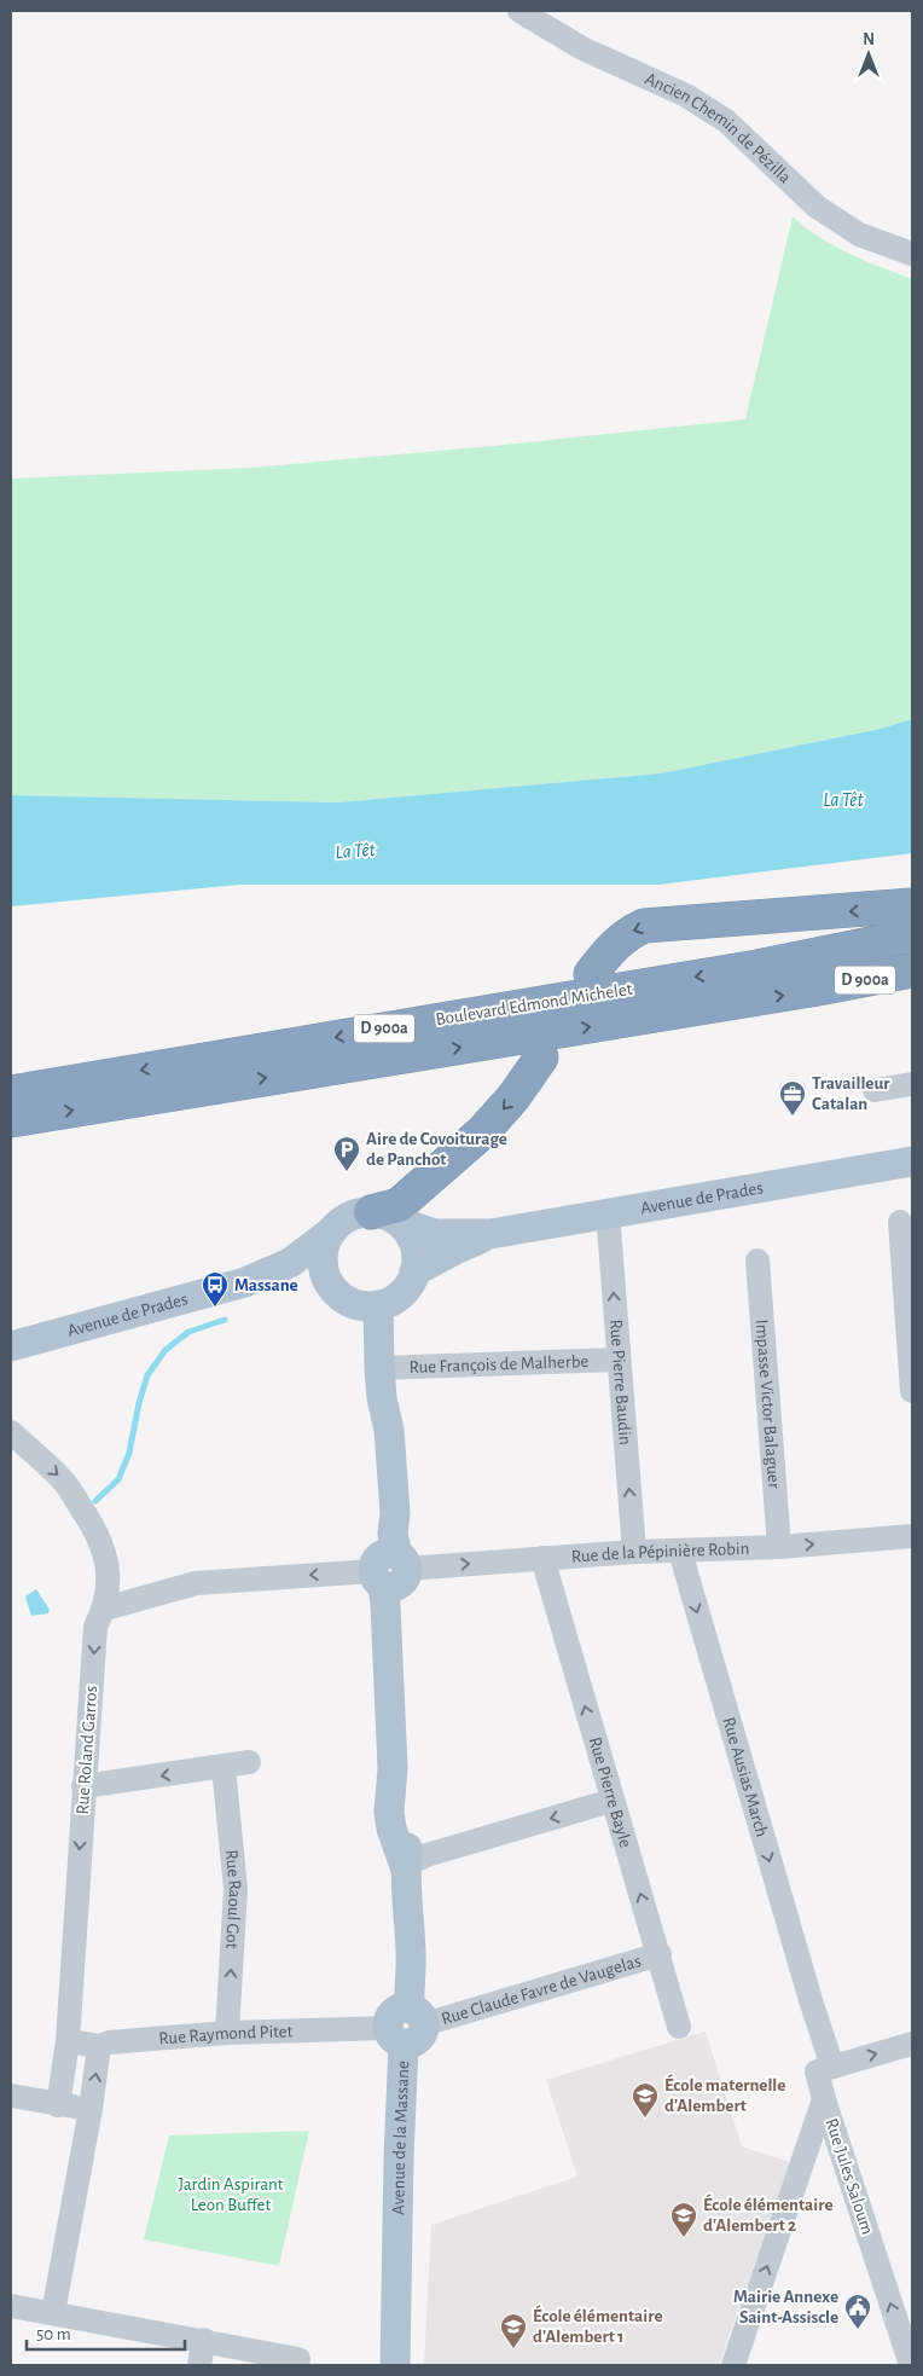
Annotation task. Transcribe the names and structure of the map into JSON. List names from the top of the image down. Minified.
{"streets":{"highway":["D 900a","Boulevard Edmond Michelet"],"main road":["Avenue de Prades","Avenue de la Massane"],"street":["Ancien Chemin de Pézilla","Rue François de Malherbe","Rue Pierre Baudin","Impasse Victor Balaguer","Rue de la Pépinière Robin","Rue Roland Garros","Rue Ausias March","Rue Pierre Bayle","Rue Raoul Got","Rue Claude Favre de Vaugelas","Rue Raymond Pitet","Rue Jules Saloum"]},"crossings":[["Avenue de Prades","Rue Pierre Baudin"],["Avenue de Prades","Avenue de la Massane"],["Rue François de Malherbe","Rue Pierre Baudin"],["Rue François de Malherbe","Avenue de la Massane"],["Rue Pierre Baudin","Rue de la Pépinière Robin"],["Impasse Victor Balaguer","Rue de la Pépinière Robin"],["Rue de la Pépinière Robin","Rue Roland Garros"],["Rue de la Pépinière Robin","Rue Ausias March"],["Rue de la Pépinière Robin","Rue Pierre Bayle"],["Rue de la Pépinière Robin","Avenue de la Massane"],["Rue Roland Garros","Rue Raymond Pitet"],["Rue Ausias March","Rue Jules Saloum"],["Rue Pierre Bayle","Rue Claude Favre de Vaugelas"],["Rue Raoul Got","Rue Raymond Pitet"],["Rue Claude Favre de Vaugelas","Rue Raymond Pitet"],["Rue Claude Favre de Vaugelas","Avenue de la Massane"],["Rue Raymond Pitet","Avenue de la Massane"]],"one_way":["Rue Pierre Baudin","Rue Roland Garros","Rue Ausias March","Rue Pierre Bayle","Rue Raoul Got","Rue Jules Saloum"],"water":["La Têt"],"parks":["Jardin Aspirant Leon Buffet"],"places":{"office":["Travailleur Catalan"],"parking":["Aire de Covoiturage de Panchot"],"bus stop":["Massane"],"school or university":["École maternelle d'Alembert","École élémentaire d'Alembert 2","École élémentaire d'Alembert 1"],"public building":["Mairie Annexe Saint-Assiscle"]},"scale_bar":"50 m","north":"top"}
